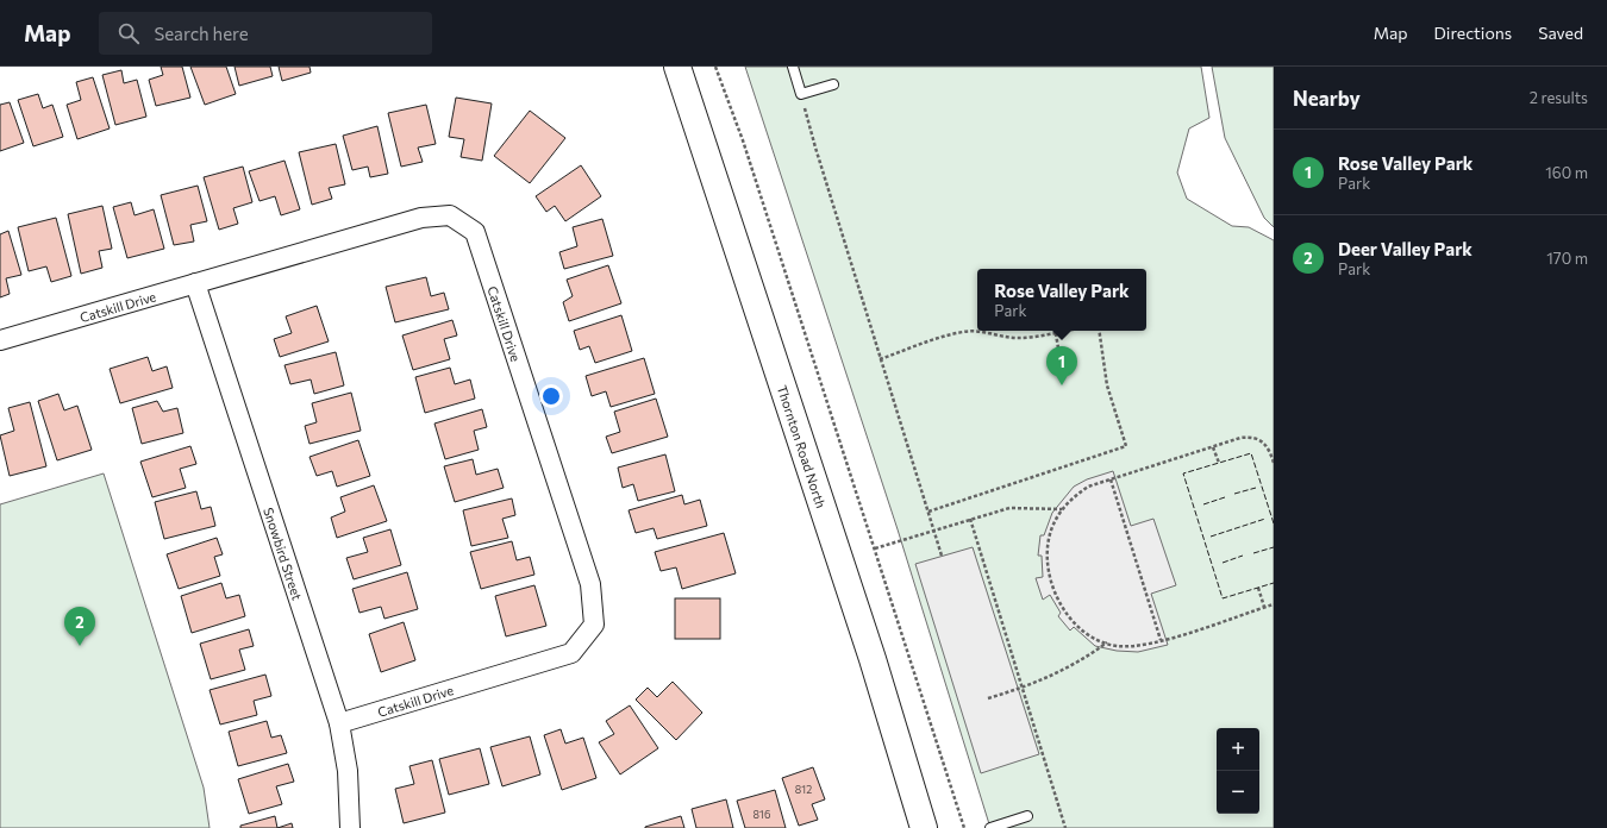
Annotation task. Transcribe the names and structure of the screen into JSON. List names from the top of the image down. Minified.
{"streets":{"main road":["Thornton Road North"],"street":["Catskill Drive","Snowbird Street"]},"crossings":[["Catskill Drive","Snowbird Street"]],"house_numbers":["812","816"],"page":{"header":"Map","search":"Search here","nav":["Map","Directions","Saved"],"heading":["Nearby","2 results"],"list":[{"mark":"1","name":"Rose Valley Park","note":"Park","value":"160 m"},{"mark":"2","name":"Deer Valley Park","note":"Park","value":"170 m"}],"popup":["Rose Valley Park","Park"],"pins":["1","2"],"map_buttons":["+","−"]}}
